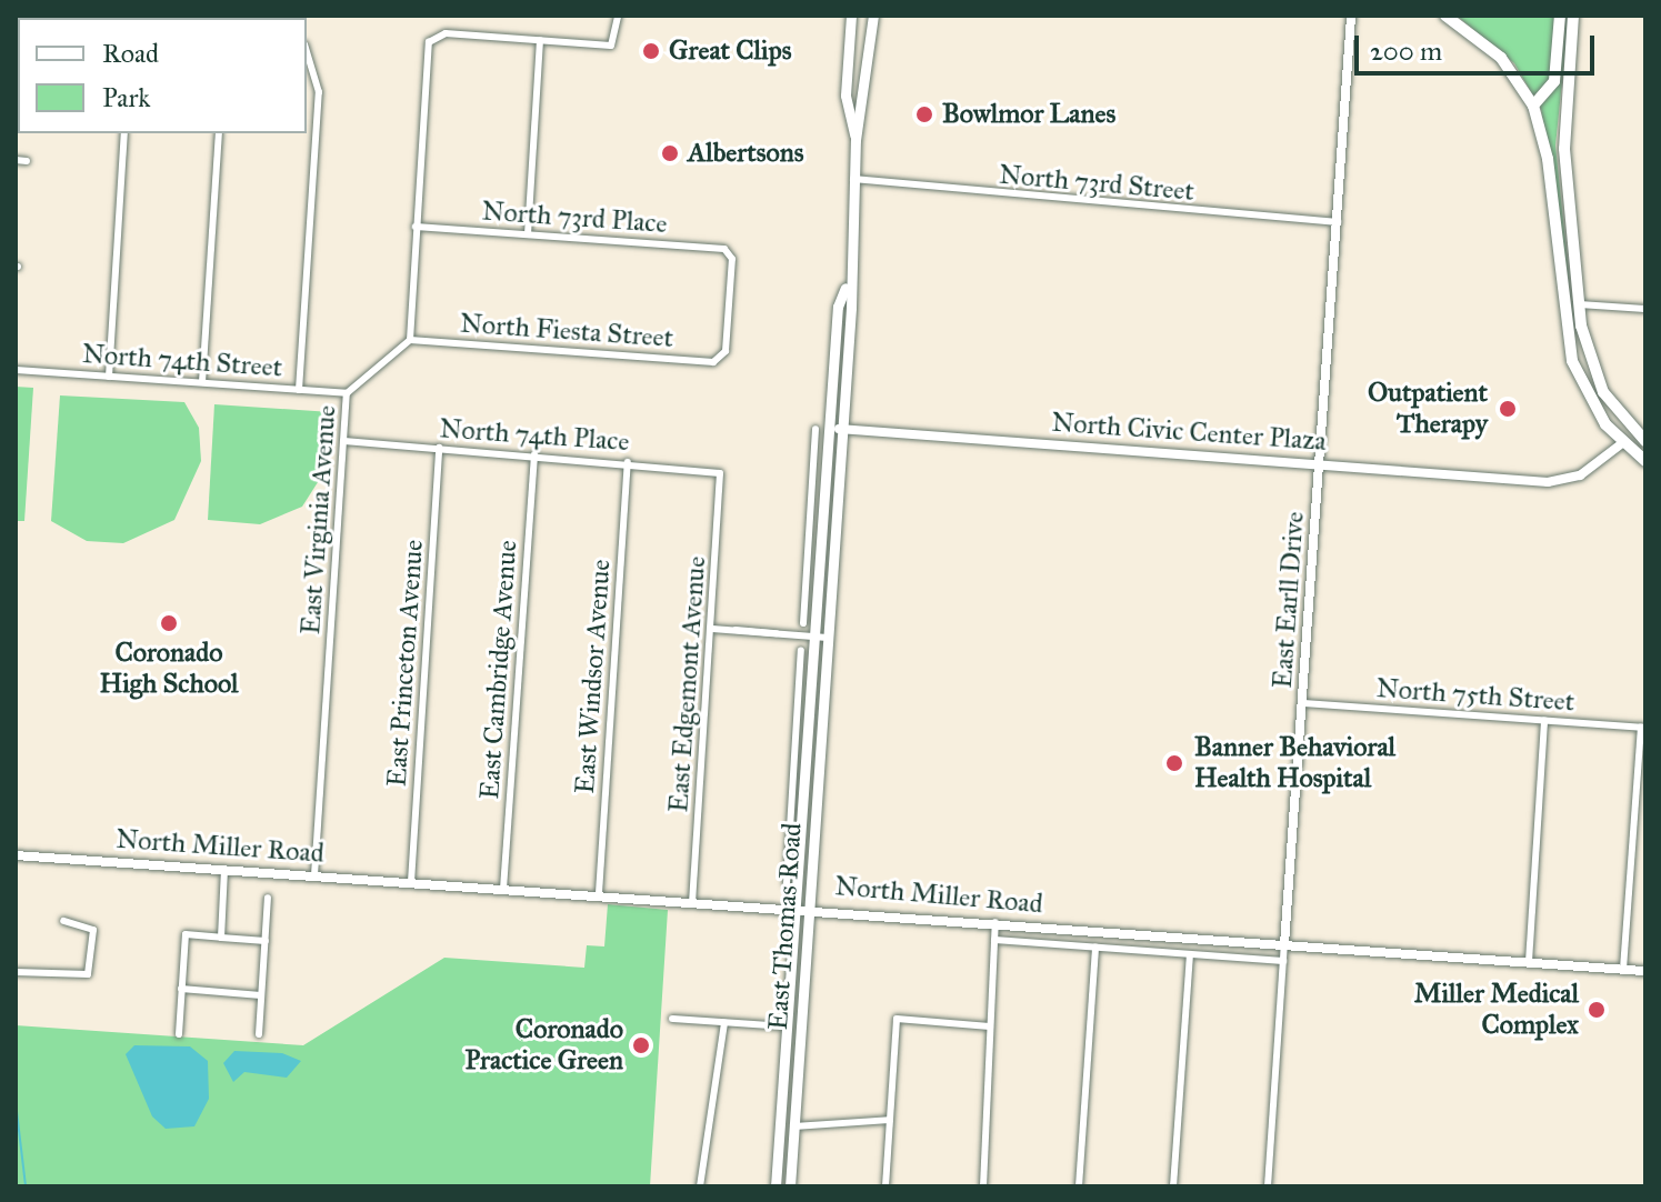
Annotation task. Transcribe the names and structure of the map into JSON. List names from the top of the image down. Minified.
{"streets":{"main road":["East Thomas Road"],"street":["North 73rd Street","North 73rd Place","North Fiesta Street","North 74th Street","North Civic Center Plaza","North 74th Place","East Virginia Avenue","East Earll Drive","East Princeton Avenue","East Cambridge Avenue","East Windsor Avenue","East Edgemont Avenue","North 75th Street","North Miller Road"]},"crossings":[["North 73rd Street","East Earll Drive"],["North 73rd Street","East Thomas Road"],["North 73rd Place","North Fiesta Street"],["North Fiesta Street","East Virginia Avenue"],["North 74th Street","East Virginia Avenue"],["North Civic Center Plaza","East Earll Drive"],["North Civic Center Plaza","East Thomas Road"],["North 74th Place","East Virginia Avenue"],["North 74th Place","East Princeton Avenue"],["North 74th Place","East Cambridge Avenue"],["North 74th Place","East Windsor Avenue"],["North 74th Place","East Edgemont Avenue"],["East Virginia Avenue","North Miller Road"],["East Earll Drive","North 75th Street"],["East Earll Drive","North Miller Road"],["East Princeton Avenue","North Miller Road"],["East Cambridge Avenue","North Miller Road"],["East Windsor Avenue","North Miller Road"],["East Edgemont Avenue","North Miller Road"],["North Miller Road","East Thomas Road"]],"places":["Great Clips","Bowlmor Lanes","Albertsons","Outpatient Therapy","Coronado High School","Banner Behavioral Health Hospital","Miller Medical Complex","Coronado Practice Green"],"legend":["Road","Park"],"scale_bar":"200 m"}
